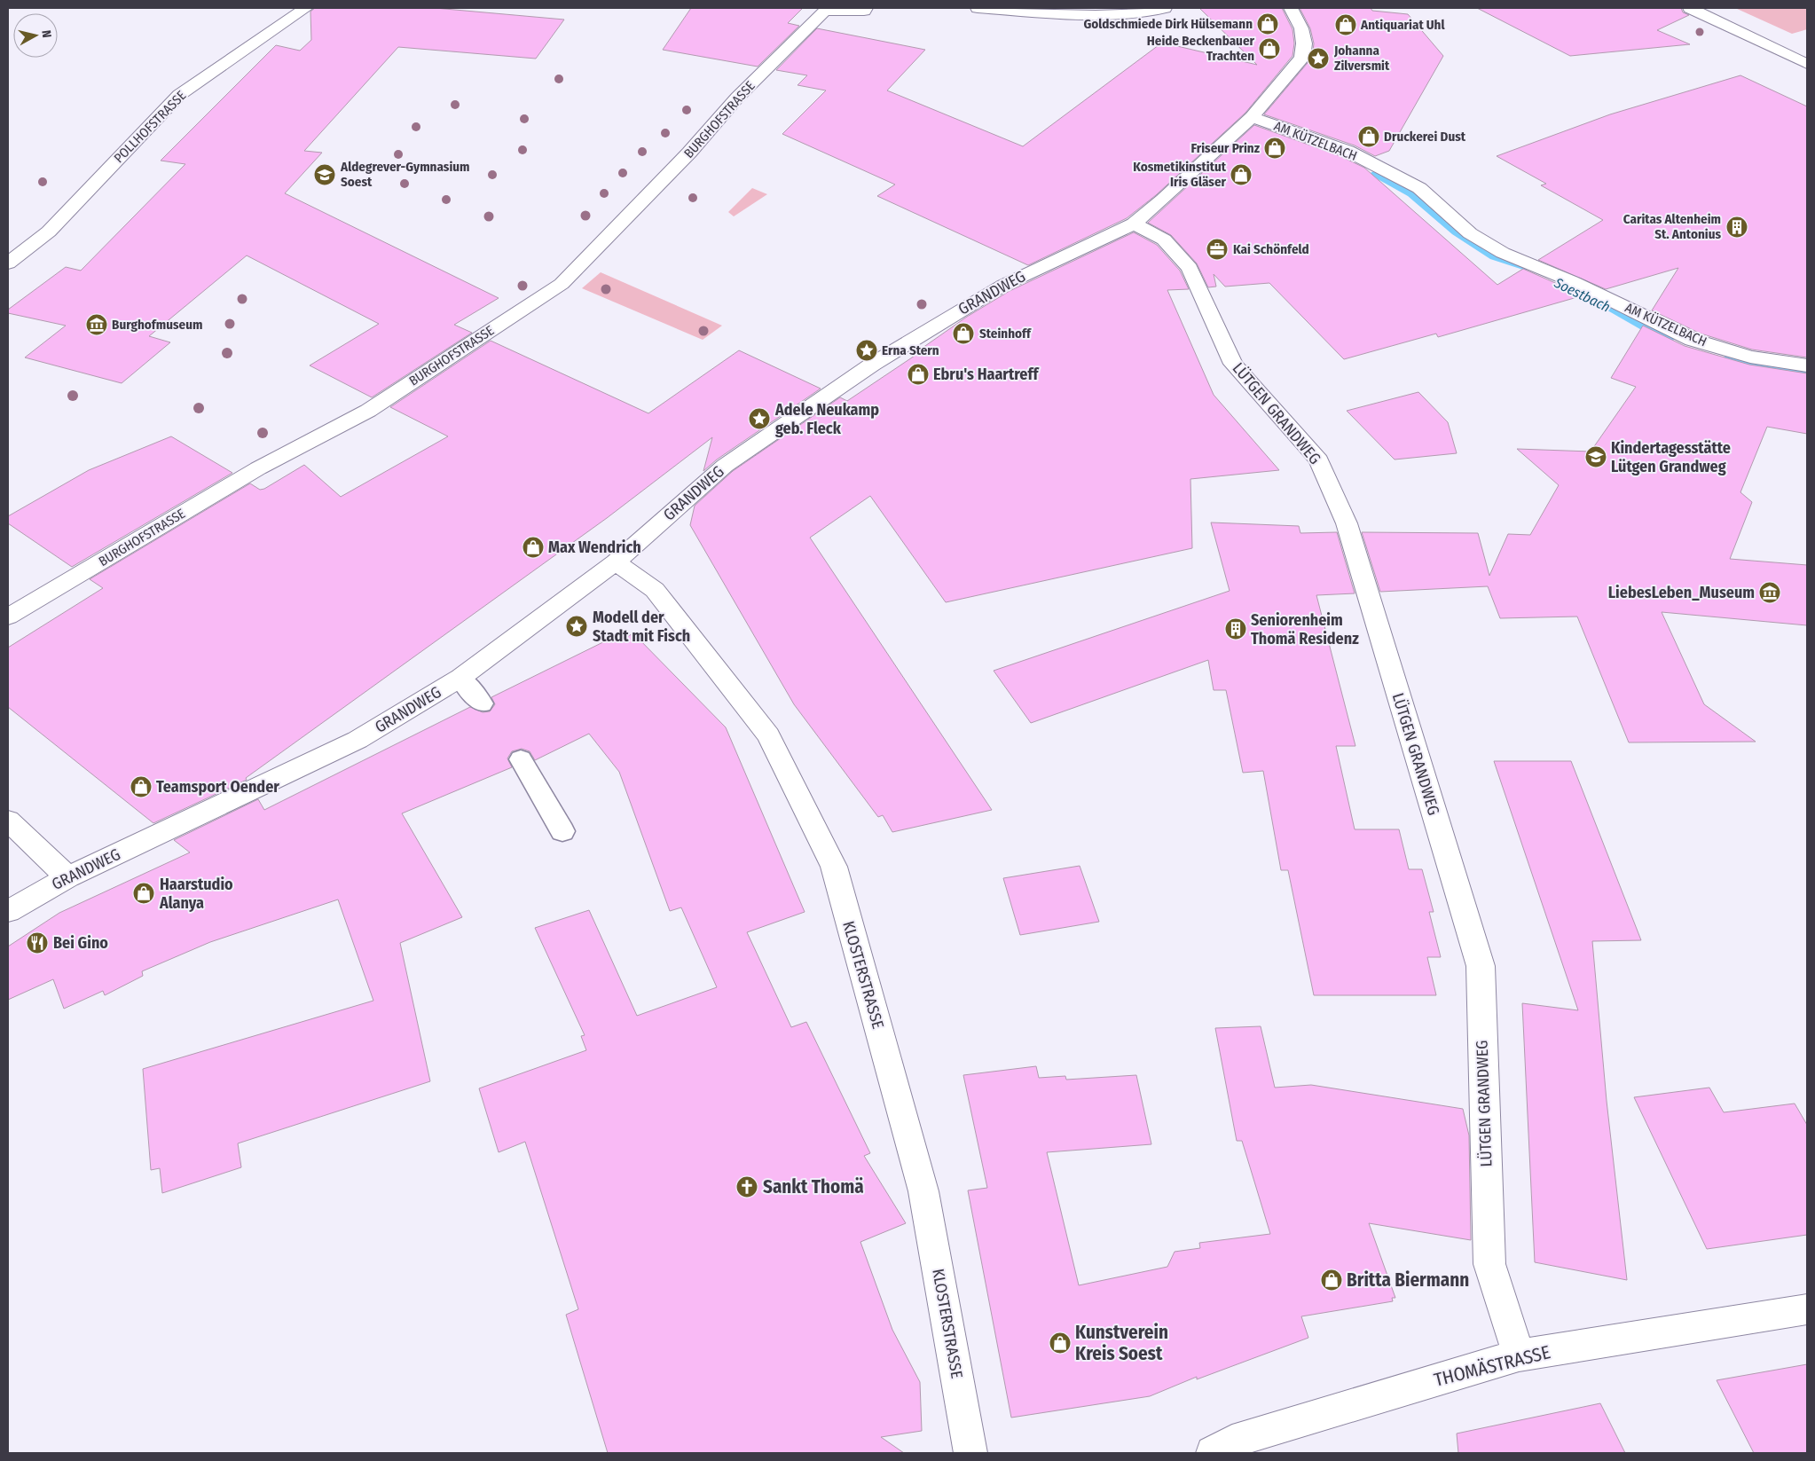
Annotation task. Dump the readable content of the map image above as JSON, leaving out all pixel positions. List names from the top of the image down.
{
  "streets": {
    "street": [
      "BURGHOFSTRASSE",
      "POLLHOFSTRASSE",
      "AM KÜTZELBACH",
      "GRANDWEG",
      "LÜTGEN GRANDWEG",
      "KLOSTERSTRASSE",
      "THOMÄSTRASSE"
    ]
  },
  "crossings": [
    ["AM KÜTZELBACH", "GRANDWEG"],
    ["GRANDWEG", "LÜTGEN GRANDWEG"],
    ["GRANDWEG", "KLOSTERSTRASSE"],
    ["LÜTGEN GRANDWEG", "THOMÄSTRASSE"]
  ],
  "water": ["Soestbach"],
  "places": {
    "shop": [
      "Goldschmiede Dirk Hülsemann",
      "Antiquariat Uhl",
      "Heide Beckenbauer Trachten",
      "Druckerei Dust",
      "Friseur Prinz",
      "Kosmetikinstitut Iris Gläser",
      "Steinhoff",
      "Ebru's Haartreff",
      "Max Wendrich",
      "Teamsport Oender",
      "Haarstudio Alanya",
      "Britta Biermann",
      "Kunstverein Kreis Soest"
    ],
    "place": [
      "Johanna Zilversmit",
      "Erna Stern",
      "Adele Neukamp geb. Fleck",
      "Modell der Stadt mit Fisch"
    ],
    "school or university": ["Aldegrever-Gymnasium Soest", "Kindertagesstätte Lütgen Grandweg"],
    "building": ["Caritas Altenheim St. Antonius", "Seniorenheim Thomä Residenz"],
    "office": ["Kai Schönfeld"],
    "museum": ["Burghofmuseum", "LiebesLeben_Museum"],
    "restaurant": ["Bei Gino"],
    "church": ["Sankt Thomä"]
  },
  "north": "right"
}
